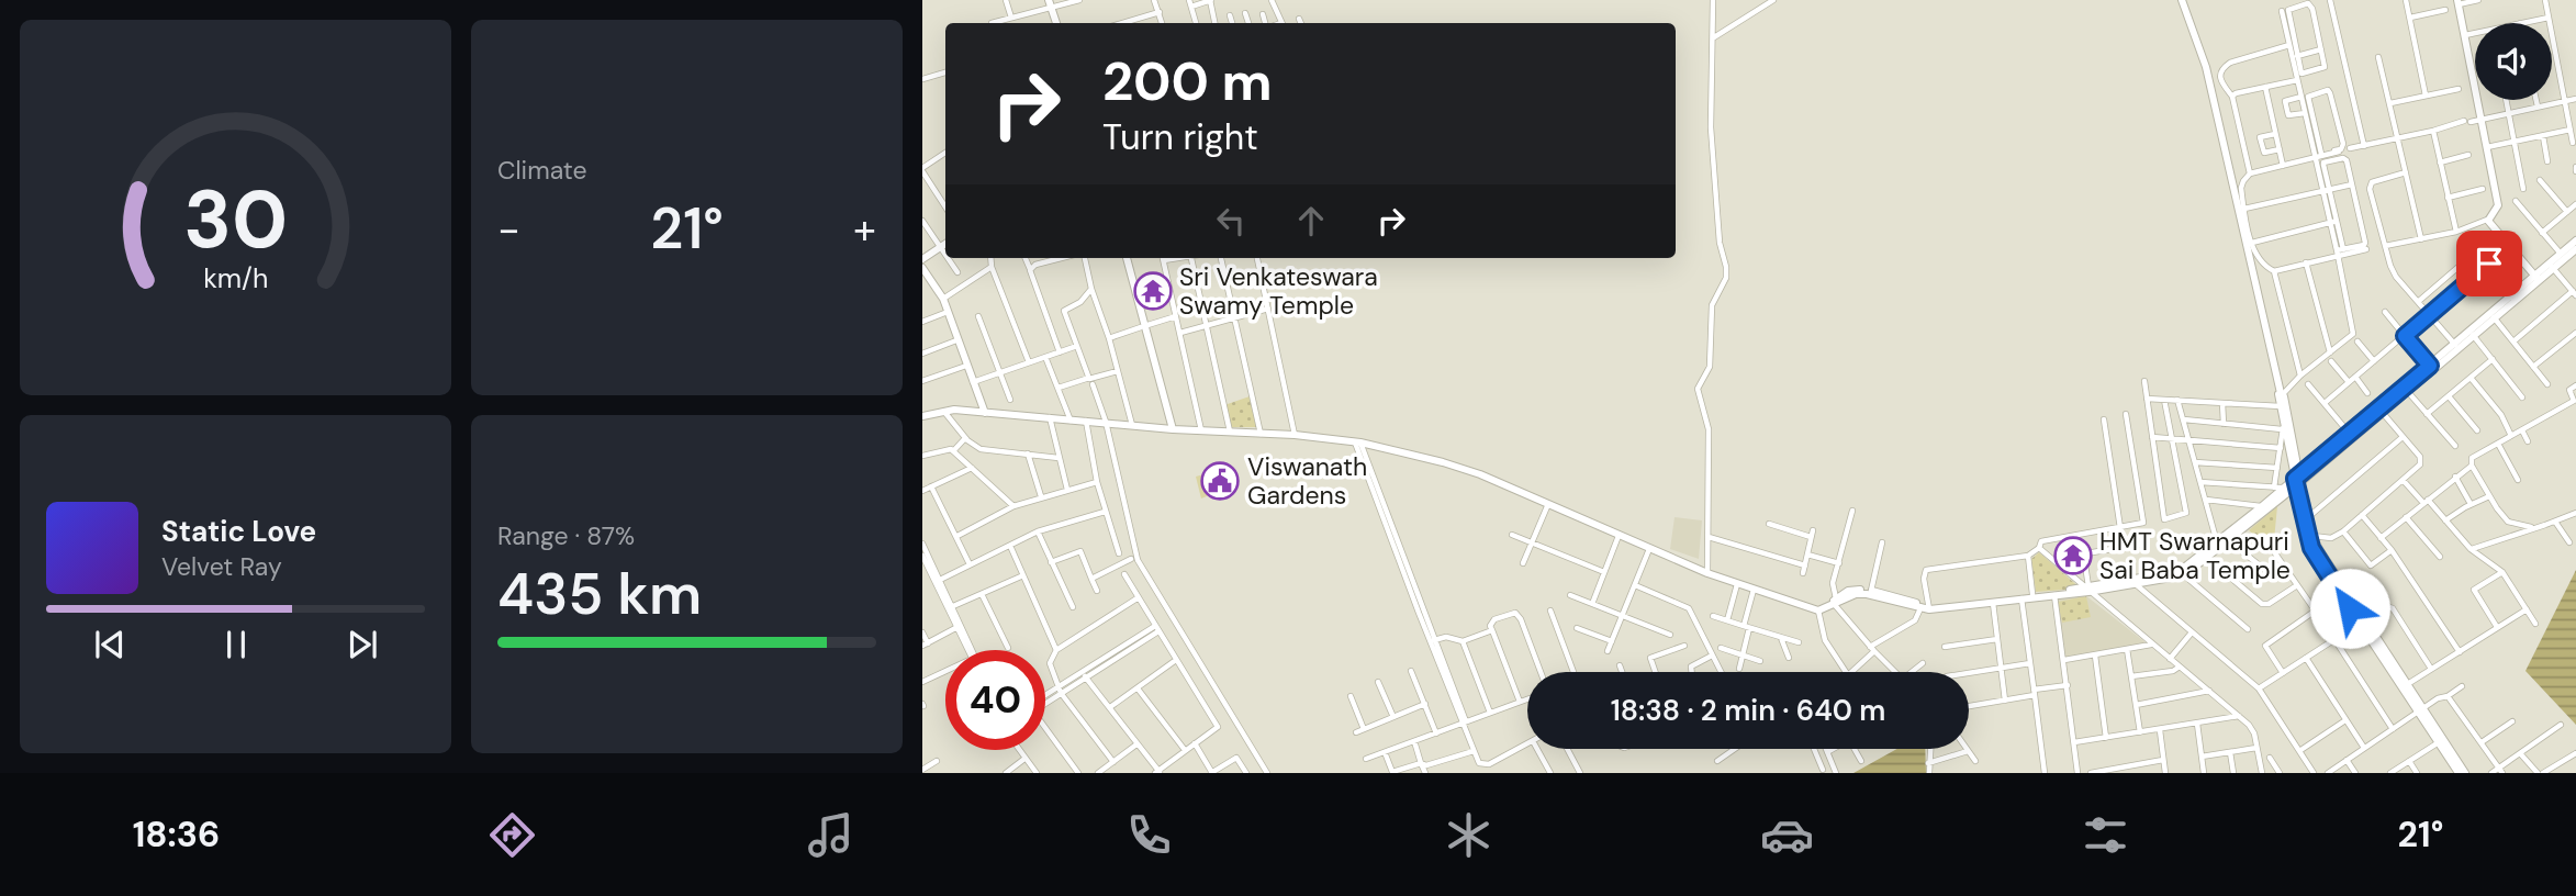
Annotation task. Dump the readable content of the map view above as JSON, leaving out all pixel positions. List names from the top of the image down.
{
  "places": {
    "temple": ["Sri Venkateswara Swamy Temple", "HMT Swarnapuri Sai Baba Temple"],
    "public building": ["Viswanath Gardens"]
  },
  "page": {
    "tile": [
      "Climate",
      ["Range · 87%", "435 km"]
    ],
    "turn": ["200 m", "Turn right"],
    "heat": ["−", "21°", "+"],
    "song": ["Static Love", "Velvet Ray"],
    "limit": "40",
    "trip": "18:38 · 2 min · 640 m",
    "tabs": ["18:36", "21°"],
    "gauge": ["30", "km/h"]
  }
}
